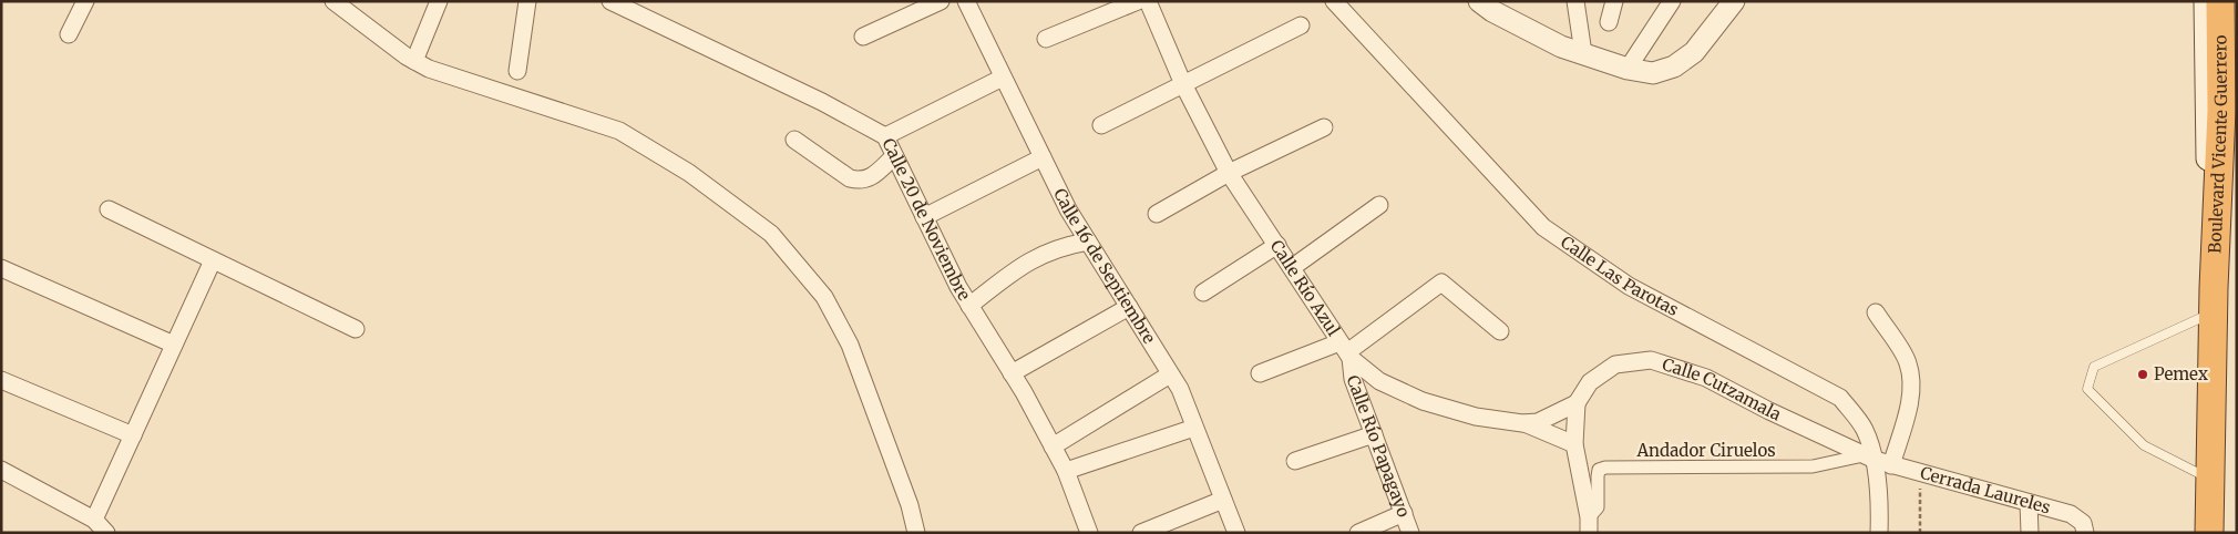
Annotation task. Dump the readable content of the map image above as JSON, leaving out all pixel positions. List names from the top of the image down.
{
  "streets": {
    "highway": ["Boulevard Vicente Guerrero"],
    "street": [
      "Calle 20 de Noviembre",
      "Calle 16 de Septiembre",
      "Calle Las Parotas",
      "Calle Río Azul",
      "Calle Cutzamala",
      "Calle Río Papagayo",
      "Andador Ciruelos",
      "Cerrada Laureles"
    ]
  },
  "crossings": [
    ["Calle Las Parotas", "Calle Cutzamala"],
    ["Calle Las Parotas", "Andador Ciruelos"],
    ["Calle Las Parotas", "Cerrada Laureles"],
    ["Calle Río Azul", "Calle Cutzamala"],
    ["Calle Río Azul", "Calle Río Papagayo"],
    ["Calle Cutzamala", "Andador Ciruelos"],
    ["Calle Cutzamala", "Cerrada Laureles"],
    ["Andador Ciruelos", "Cerrada Laureles"]
  ],
  "places": ["Pemex"]
}
